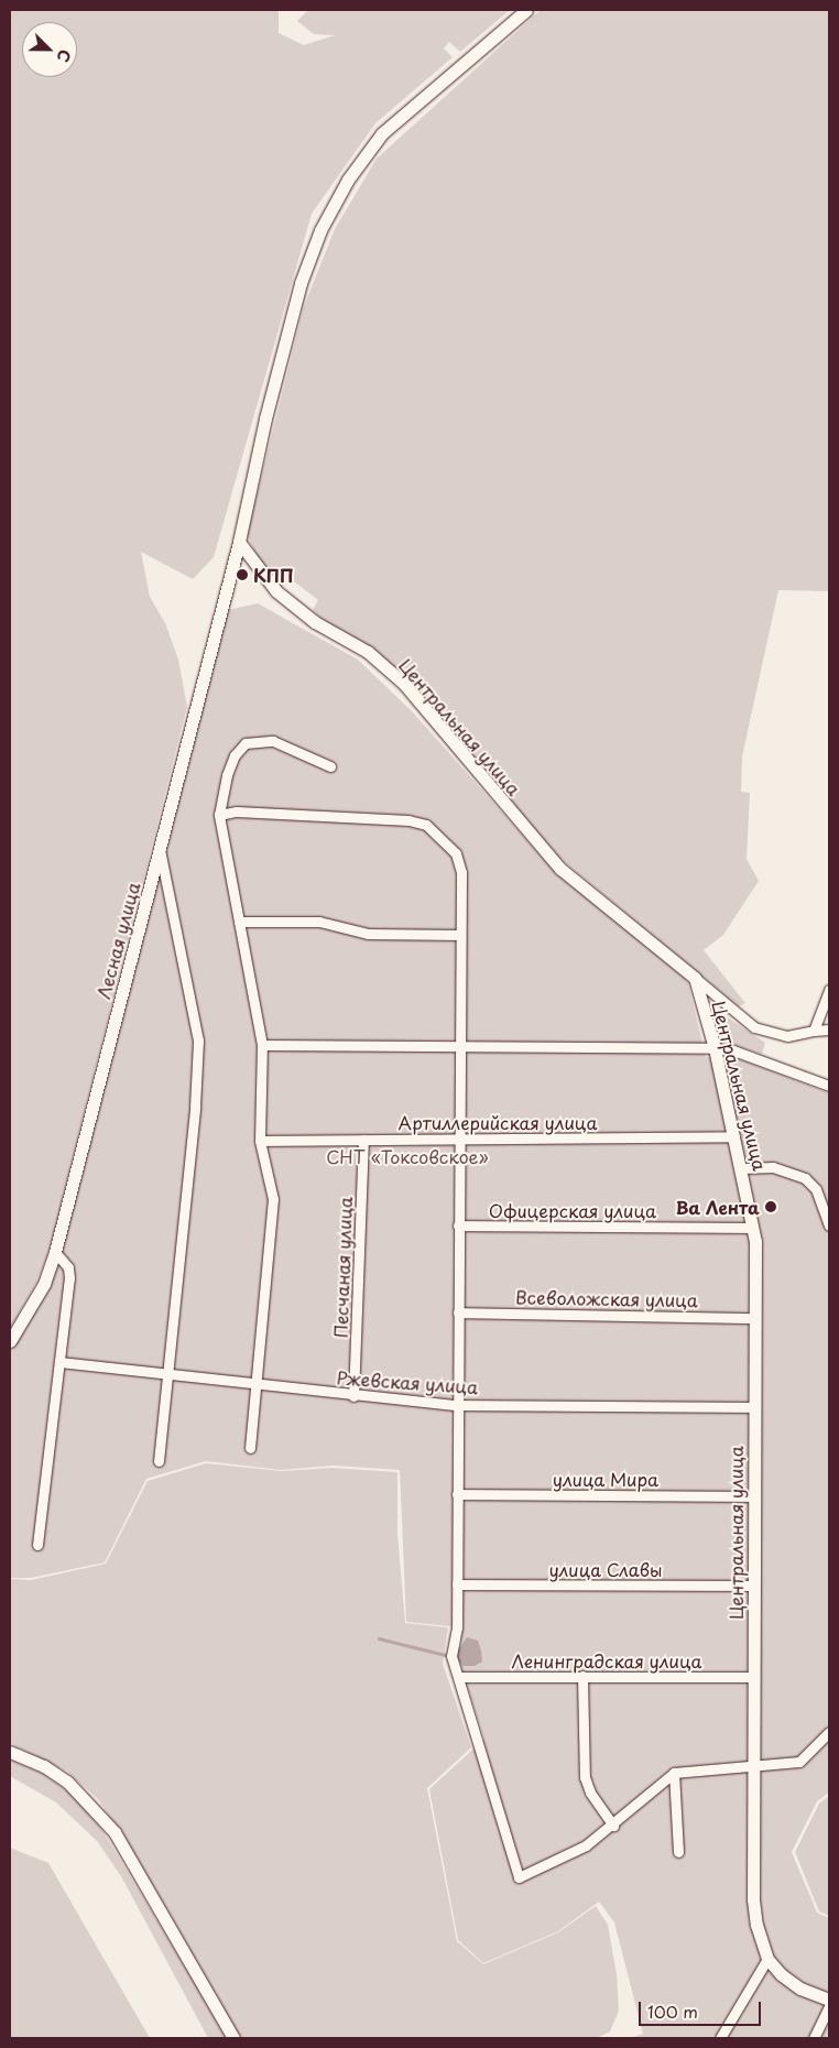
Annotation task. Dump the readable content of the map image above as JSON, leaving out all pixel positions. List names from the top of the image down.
{
  "streets": {
    "street": [
      "Центральная улица",
      "Лесная улица",
      "Артиллерийская улица",
      "Офицерская улица",
      "Песчаная улица",
      "Всеволожская улица",
      "Ржевская улица",
      "улица Мира",
      "улица Славы",
      "Ленинградская улица"
    ]
  },
  "crossings": [
    ["Центральная улица", "Лесная улица"],
    ["Центральная улица", "Артиллерийская улица"],
    ["Центральная улица", "Офицерская улица"],
    ["Центральная улица", "Всеволожская улица"],
    ["Центральная улица", "Ржевская улица"],
    ["Центральная улица", "улица Мира"],
    ["Центральная улица", "улица Славы"],
    ["Центральная улица", "Ленинградская улица"],
    ["Артиллерийская улица", "Песчаная улица"],
    ["Песчаная улица", "Ржевская улица"]
  ],
  "parks": ["СНТ «Токсовское»"],
  "places": ["КПП", "Ва Лента"],
  "scale_bar": "100 m",
  "north": "bottom right"
}
